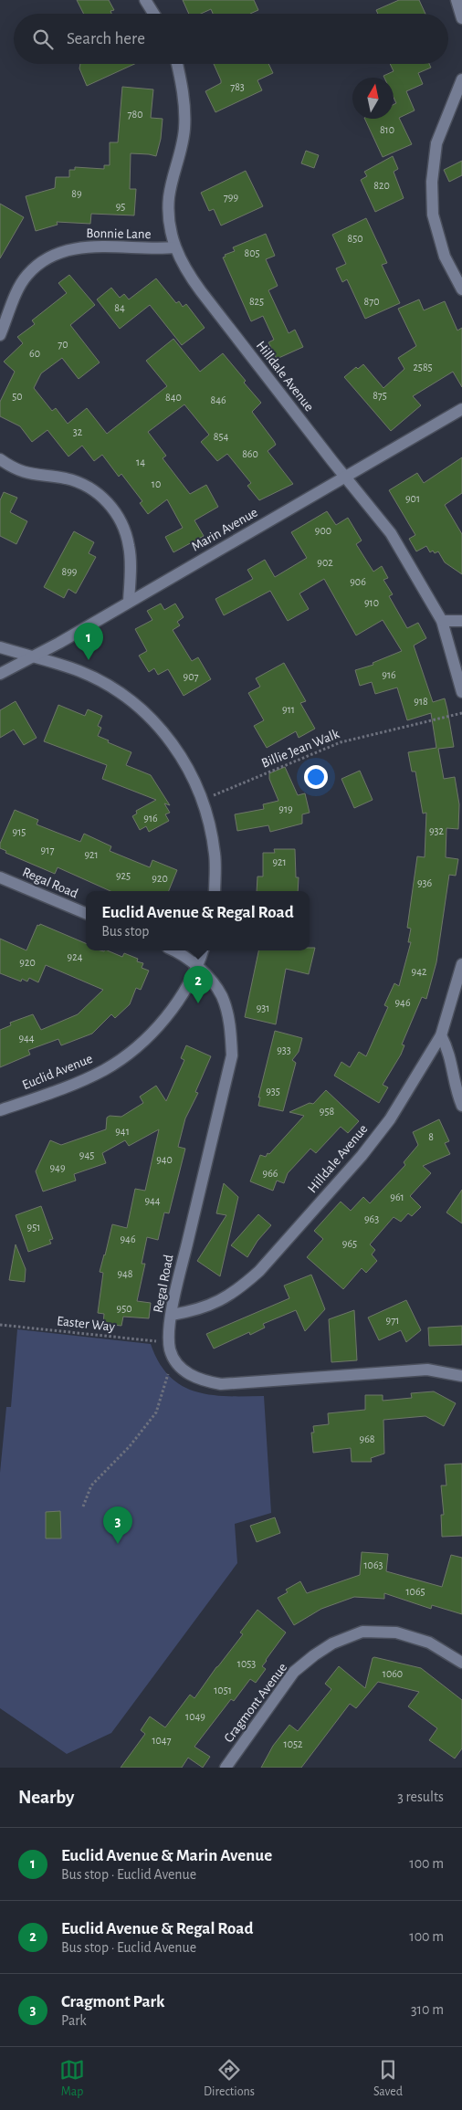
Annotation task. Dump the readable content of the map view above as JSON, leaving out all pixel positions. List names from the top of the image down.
{
  "streets": {
    "street": [
      "Bonnie Lane",
      "Hilldale Avenue",
      "Marin Avenue",
      "Regal Road",
      "Euclid Avenue",
      "Cragmont Avenue"
    ],
    "path": ["Billie Jean Walk", "Easter Way"]
  },
  "crossings": [
    ["Bonnie Lane", "Hilldale Avenue"],
    ["Hilldale Avenue", "Marin Avenue"],
    ["Hilldale Avenue", "Regal Road"],
    ["Regal Road", "Euclid Avenue"],
    ["Regal Road", "Easter Way"]
  ],
  "house_numbers": [
    "783",
    "780",
    "810",
    "820",
    "89",
    "799",
    "95",
    "850",
    "805",
    "825",
    "870",
    "84",
    "70",
    "60",
    "2585",
    "875",
    "50",
    "840",
    "846",
    "32",
    "854",
    "860",
    "14",
    "10",
    "901",
    "900",
    "902",
    "899",
    "906",
    "910",
    "916",
    "907",
    "918",
    "911",
    "919",
    "916",
    "932",
    "915",
    "917",
    "921",
    "921",
    "925",
    "920",
    "936",
    "924",
    "920",
    "942",
    "946",
    "931",
    "944",
    "933",
    "935",
    "958",
    "941",
    "8",
    "945",
    "940",
    "949",
    "966",
    "961",
    "944",
    "963",
    "951",
    "946",
    "965",
    "948",
    "950",
    "971",
    "968",
    "1063",
    "1065",
    "1053",
    "1060",
    "1051",
    "1049",
    "1047",
    "1052"
  ],
  "north": "top",
  "page": {
    "search": "Search here",
    "pins": ["1", "2", "3"],
    "popup": ["Euclid Avenue & Regal Road", "Bus stop"],
    "heading": ["Nearby", "3 results"],
    "list": [
      {
        "mark": "1",
        "name": "Euclid Avenue & Marin Avenue",
        "note": "Bus stop · Euclid Avenue",
        "value": "100 m"
      },
      {
        "mark": "2",
        "name": "Euclid Avenue & Regal Road",
        "note": "Bus stop · Euclid Avenue",
        "value": "100 m"
      },
      {
        "mark": "3",
        "name": "Cragmont Park",
        "note": "Park",
        "value": "310 m"
      }
    ],
    "nav": ["Map", "Directions", "Saved"]
  }
}
